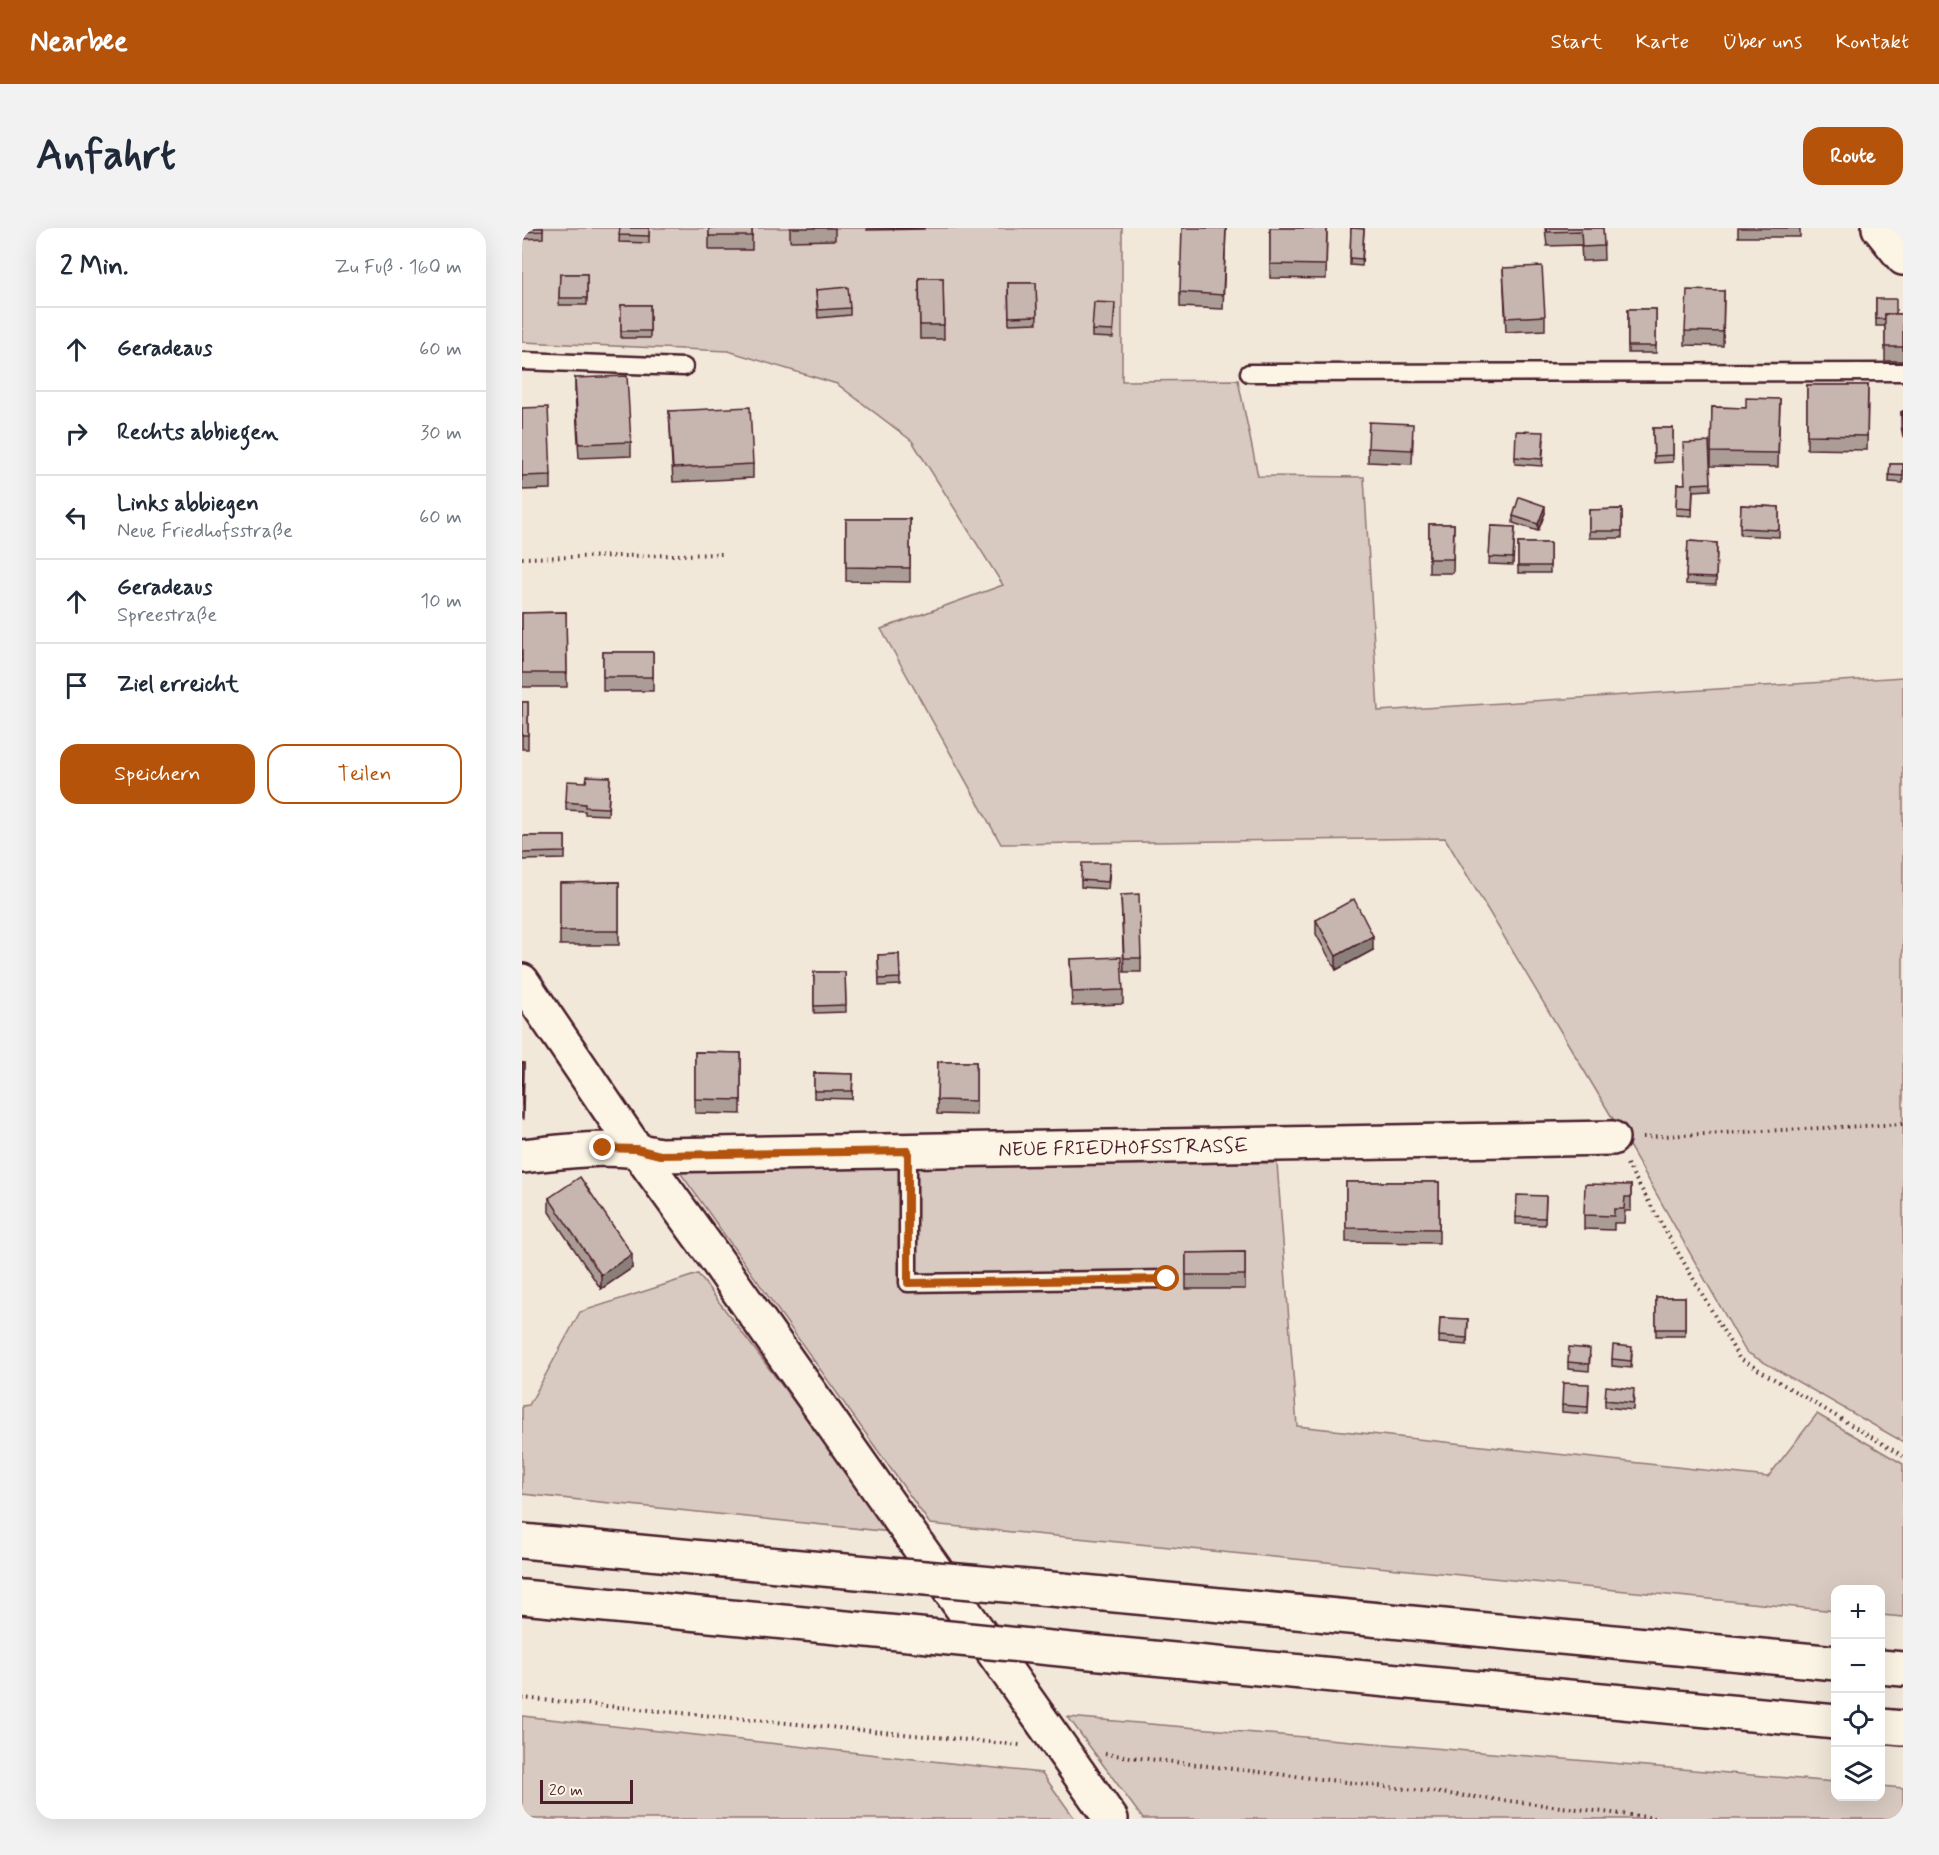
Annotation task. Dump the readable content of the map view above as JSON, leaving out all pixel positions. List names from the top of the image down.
{
  "streets": {
    "main road": ["NEUE FRIEDHOFSSTRASSE"]
  },
  "scale_bar": "20 m",
  "page": {
    "header": "Nearbee",
    "nav": [
      "Start",
      "Karte",
      "Über uns",
      "Kontakt"
    ],
    "buttons": [
      "Route",
      ["Speichern", "Teilen"]
    ],
    "title": "Anfahrt",
    "heading": ["2 Min.", "Zu Fuß · 160 m"],
    "list": [
      ["Geradeaus", "60 m"],
      ["Rechts abbiegen", "30 m"],
      ["Links abbiegen", "Neue Friedhofsstraße", "60 m"],
      ["Geradeaus", "Spreestraße", "10 m"],
      "Ziel erreicht"
    ],
    "map_buttons": ["+", "−"],
    "scale": "20 m"
  }
}
